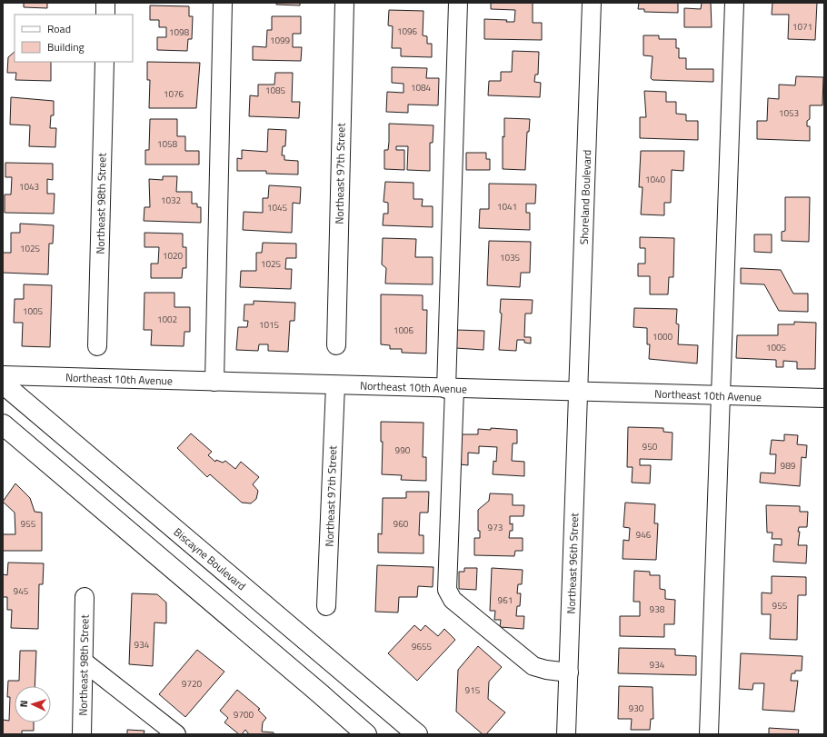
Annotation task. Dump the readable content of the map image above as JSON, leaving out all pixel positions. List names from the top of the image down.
{
  "streets": {
    "main road": ["Biscayne Boulevard"],
    "street": [
      "Northeast 97th Street",
      "Shoreland Boulevard",
      "Northeast 98th Street",
      "Northeast 10th Avenue",
      "Northeast 96th Street"
    ]
  },
  "crossings": [
    ["Northeast 97th Street", "Northeast 10th Avenue"],
    ["Shoreland Boulevard", "Northeast 10th Avenue"],
    ["Shoreland Boulevard", "Northeast 96th Street"],
    ["Northeast 10th Avenue", "Northeast 96th Street"]
  ],
  "house_numbers": [
    "1071",
    "1096",
    "1098",
    "1099",
    "1084",
    "1085",
    "1076",
    "1053",
    "1058",
    "1040",
    "1043",
    "1032",
    "1041",
    "1045",
    "1025",
    "1020",
    "1035",
    "1025",
    "1005",
    "1002",
    "1015",
    "1006",
    "1000",
    "1005",
    "950",
    "990",
    "989",
    "955",
    "960",
    "973",
    "946",
    "945",
    "961",
    "955",
    "938",
    "934",
    "9655",
    "934",
    "9720",
    "915",
    "930",
    "9700"
  ],
  "legend": ["Road", "Building"],
  "north": "left"
}
